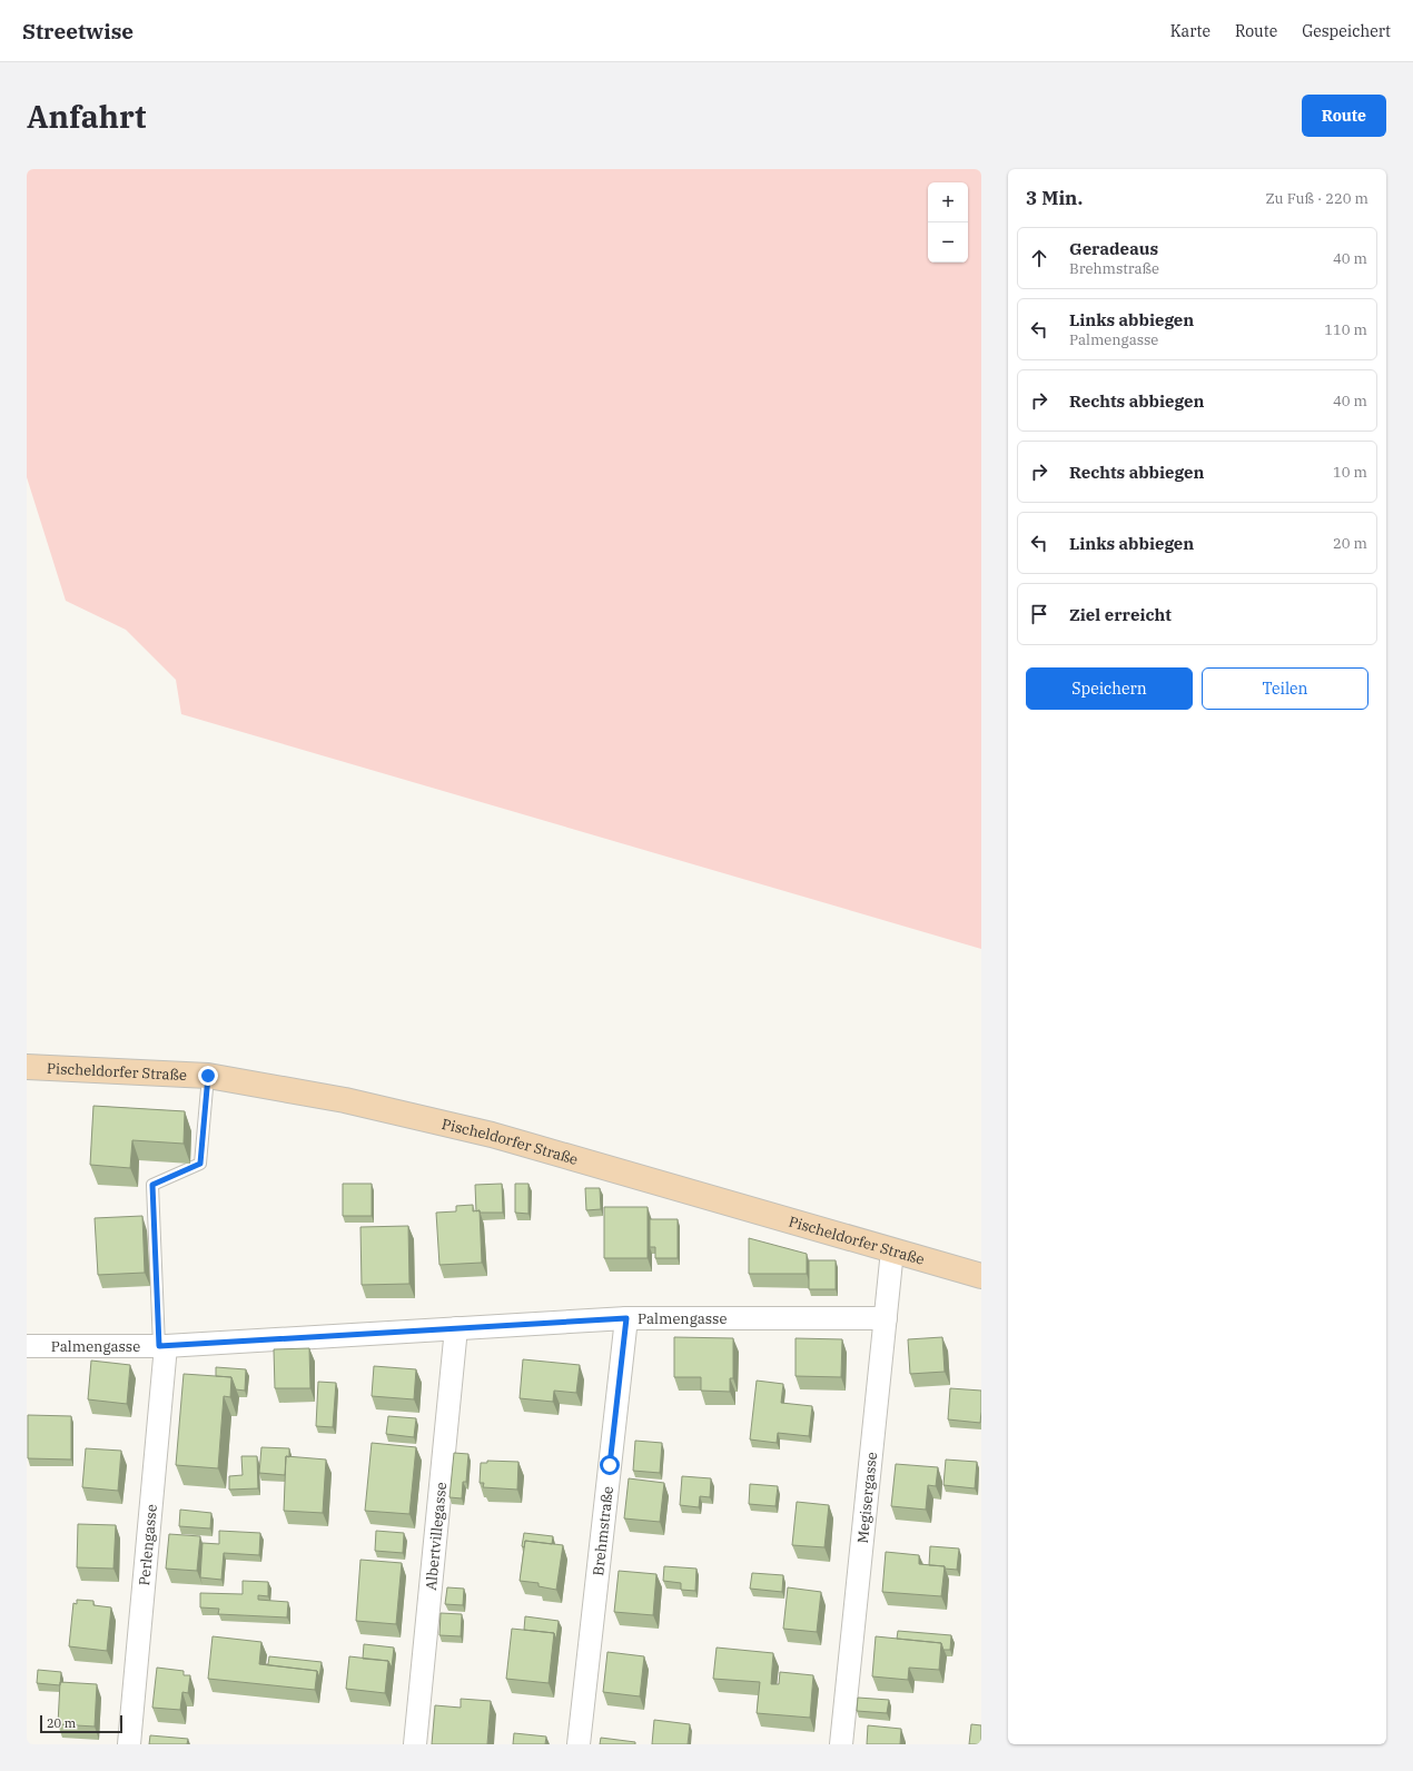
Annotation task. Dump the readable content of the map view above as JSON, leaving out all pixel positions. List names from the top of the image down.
{
  "streets": {
    "main road": ["Pischeldorfer Straße"],
    "street": [
      "Palmengasse",
      "Megisergasse",
      "Brehmstraße",
      "Albertvillegasse",
      "Perlengasse"
    ]
  },
  "crossings": [
    ["Pischeldorfer Straße", "Megisergasse"],
    ["Palmengasse", "Megisergasse"],
    ["Palmengasse", "Brehmstraße"],
    ["Palmengasse", "Albertvillegasse"],
    ["Palmengasse", "Perlengasse"]
  ],
  "scale_bar": "20 m",
  "page": {
    "header": "Streetwise",
    "nav": ["Karte", "Route", "Gespeichert"],
    "buttons": [
      "Route",
      ["Speichern", "Teilen"]
    ],
    "title": "Anfahrt",
    "heading": ["3 Min.", "Zu Fuß · 220 m"],
    "map_buttons": ["+", "−"],
    "list": [
      ["Geradeaus", "Brehmstraße", "40 m"],
      ["Links abbiegen", "Palmengasse", "110 m"],
      ["Rechts abbiegen", "40 m"],
      ["Rechts abbiegen", "10 m"],
      ["Links abbiegen", "20 m"],
      "Ziel erreicht"
    ],
    "scale": "20 m"
  }
}
